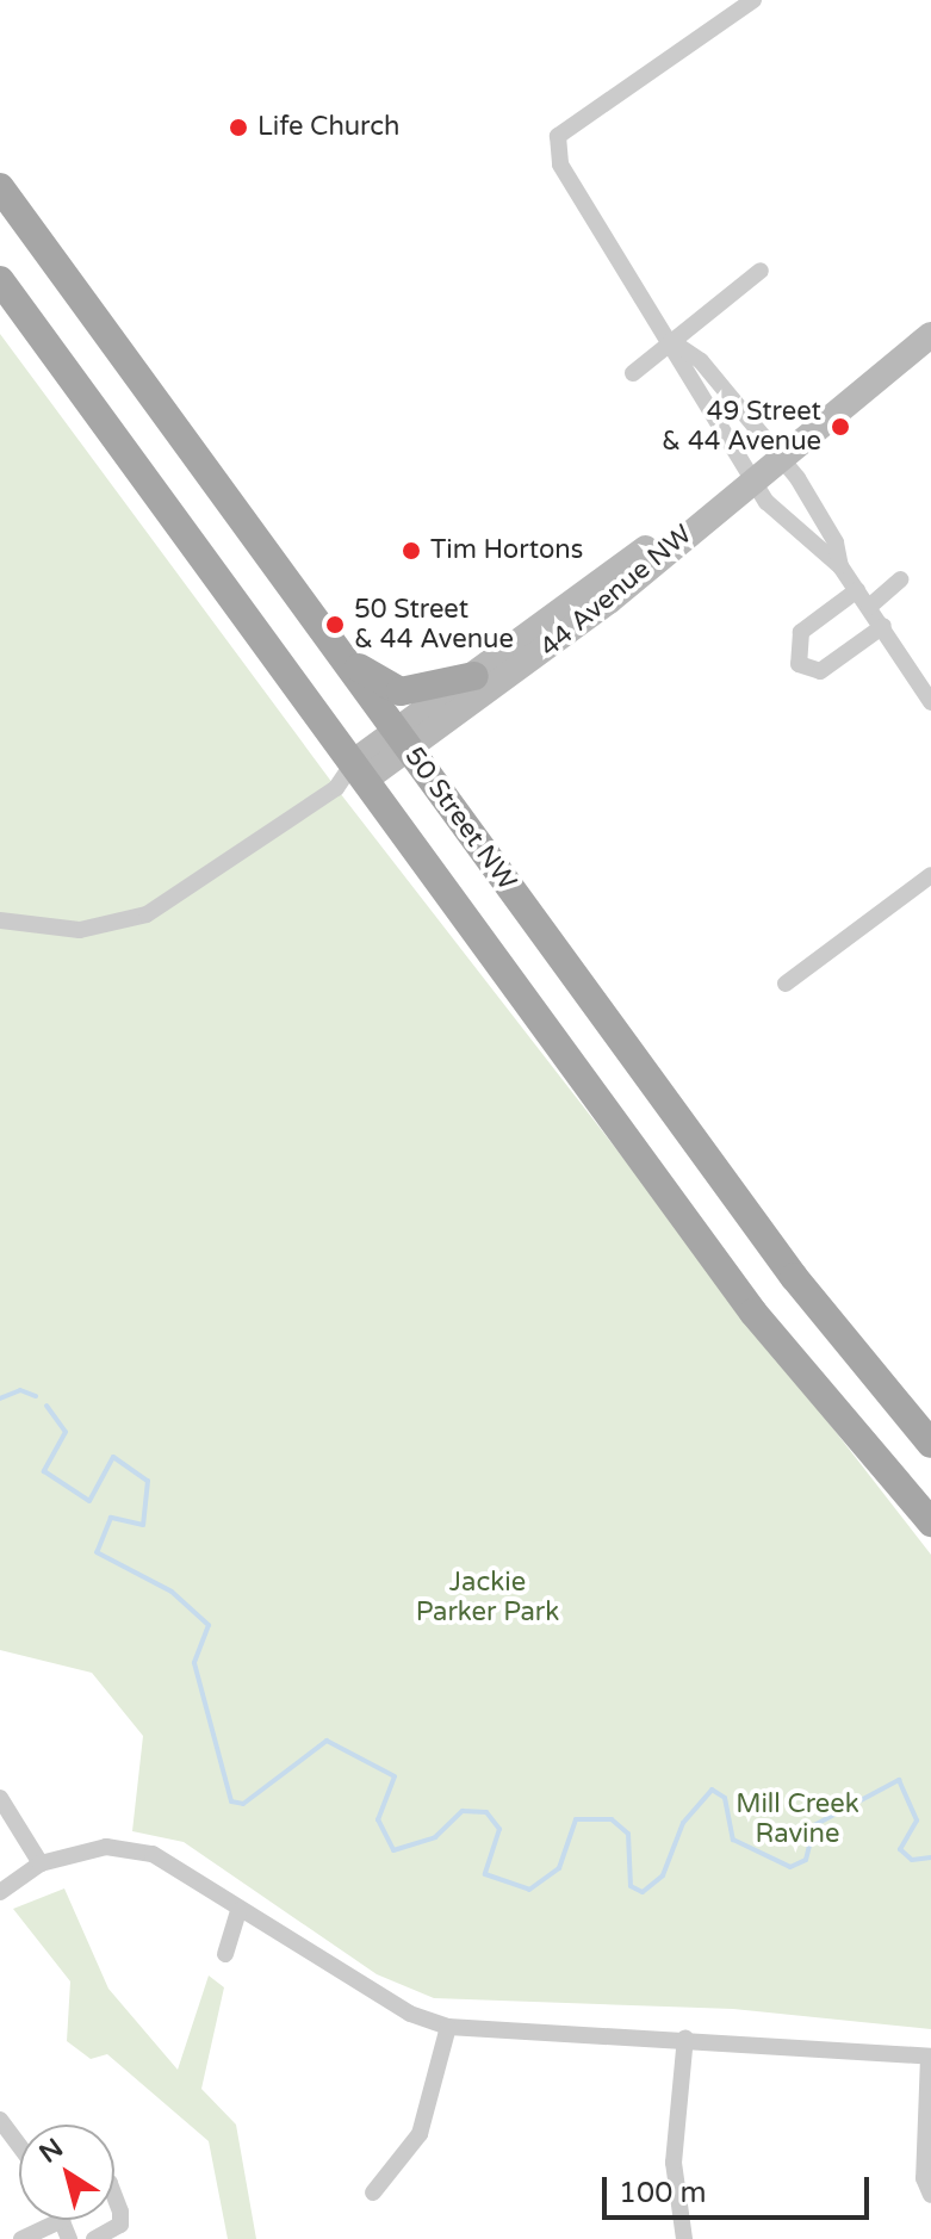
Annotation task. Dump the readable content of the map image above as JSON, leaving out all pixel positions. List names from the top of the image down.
{
  "streets": {
    "main road": ["50 Street NW"],
    "street": ["44 Avenue NW"]
  },
  "crossings": [
    ["44 Avenue NW", "50 Street NW"]
  ],
  "parks": ["Jackie Parker Park", "Mill Creek Ravine"],
  "places": [
    "Life Church",
    "49 Street & 44 Avenue",
    "Tim Hortons",
    "50 Street & 44 Avenue"
  ],
  "scale_bar": "100 m",
  "north": "top left"
}
